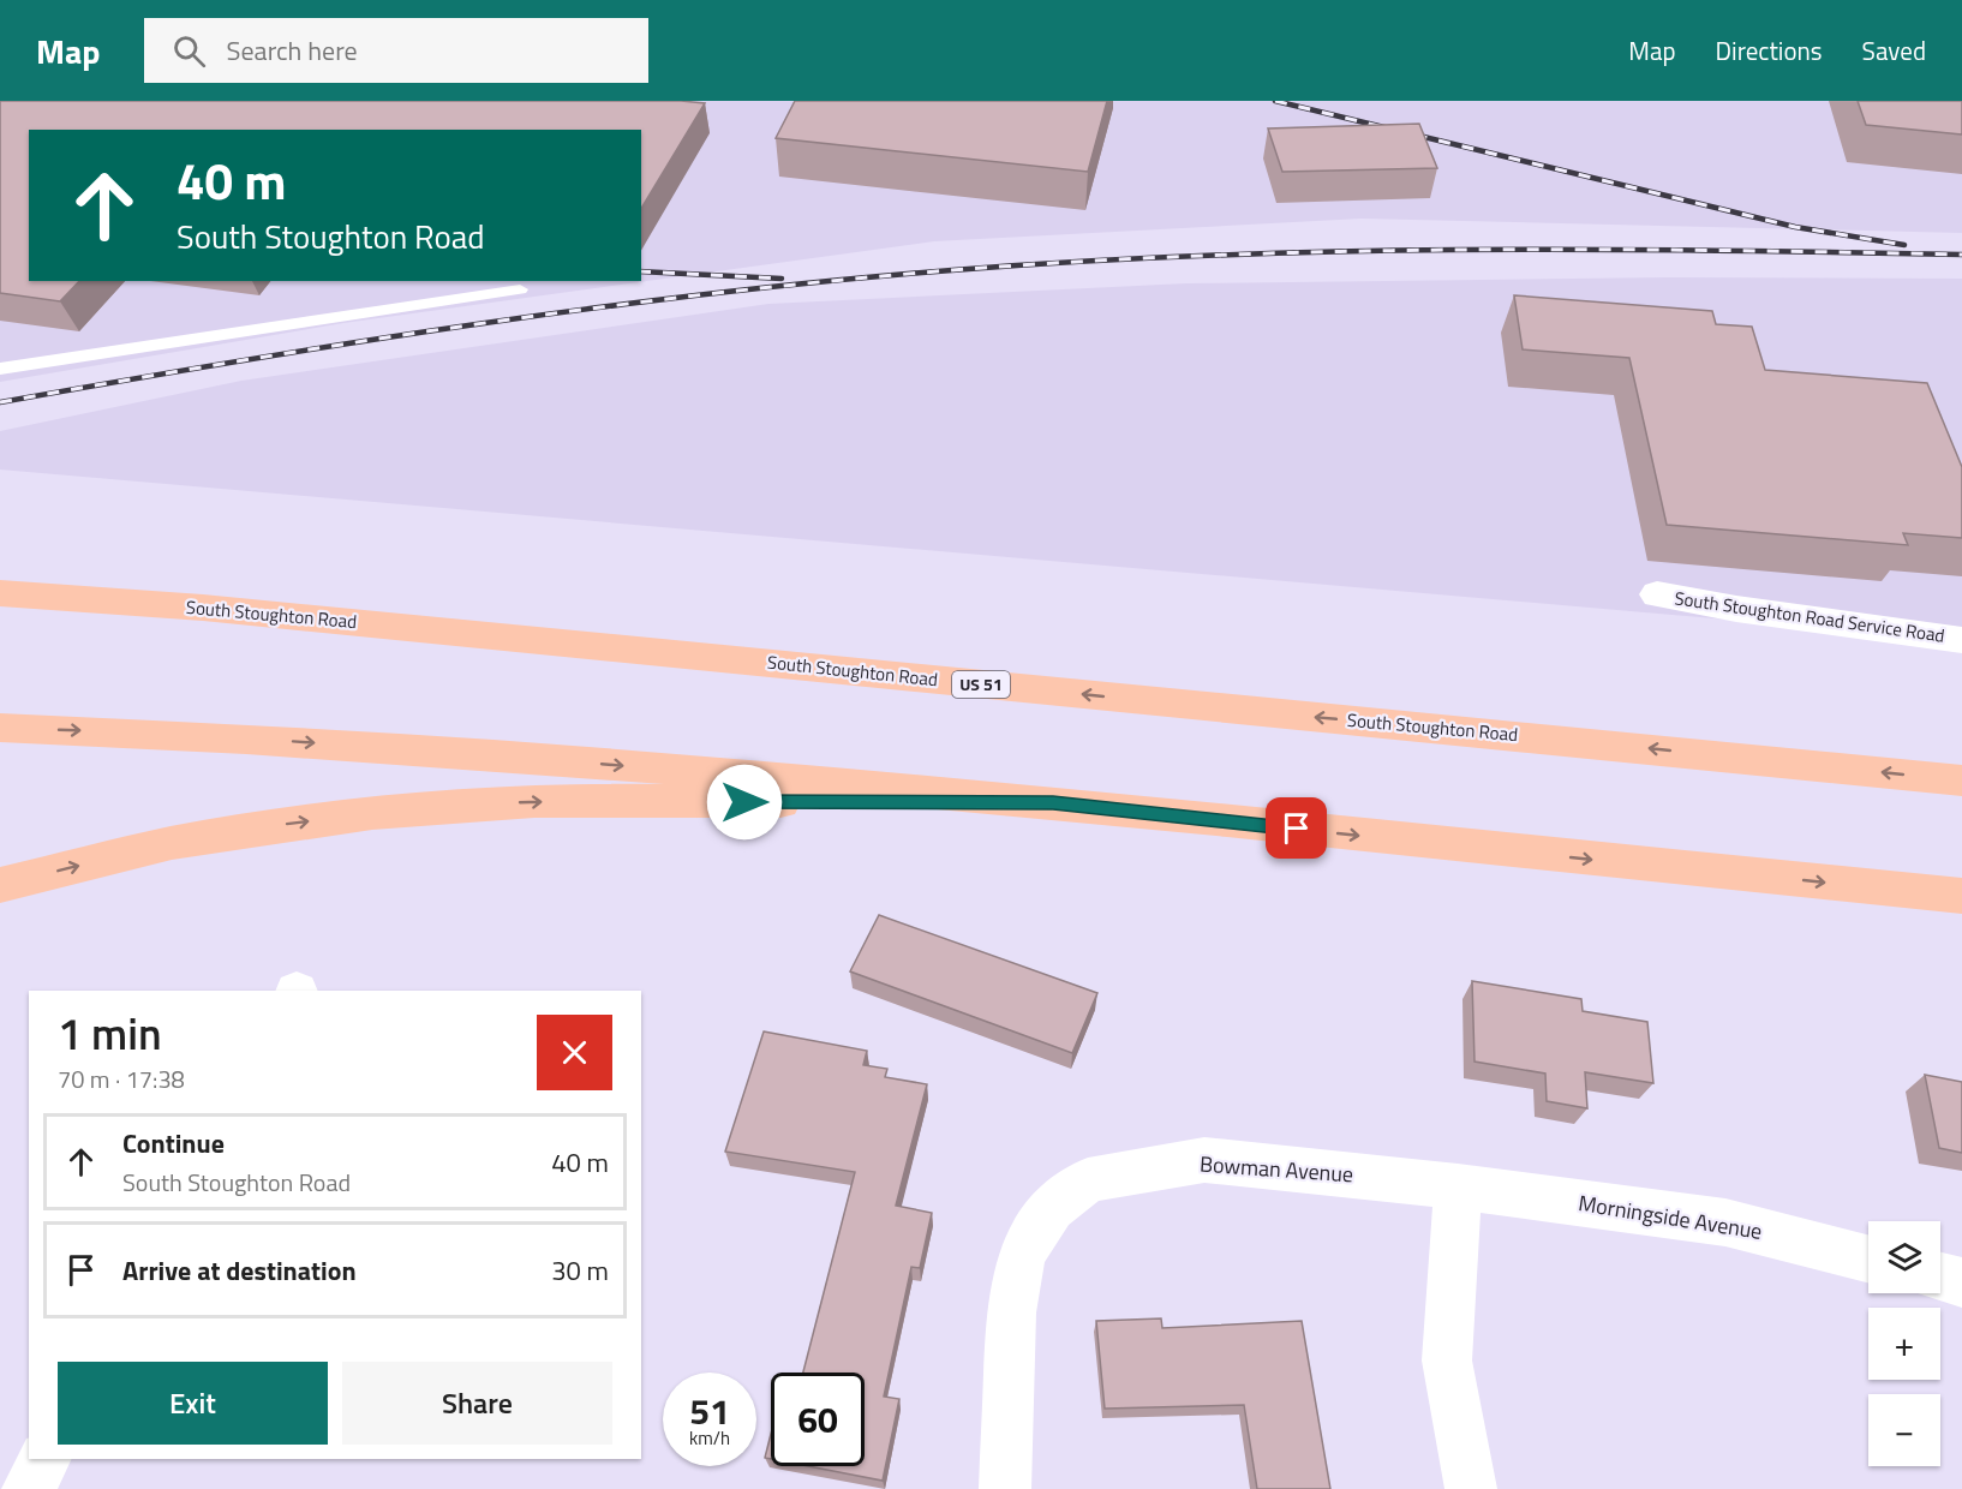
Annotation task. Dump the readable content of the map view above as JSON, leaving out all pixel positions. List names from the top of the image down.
{
  "streets": {
    "main road": ["South Stoughton Road", "US 51"],
    "street": ["South Stoughton Road Service Road", "Bowman Avenue", "Morningside Avenue"]
  },
  "crossings": [
    ["Bowman Avenue", "Morningside Avenue"]
  ],
  "page": {
    "header": "Map",
    "search": "Search here",
    "nav": ["Map", "Directions", "Saved"],
    "turn": ["40 m", "South Stoughton Road"],
    "heading": ["1 min", "70 m · 17:38"],
    "list": [
      {
        "name": "Continue",
        "note": "South Stoughton Road",
        "value": "40 m"
      },
      {
        "name": "Arrive at destination",
        "value": "30 m"
      }
    ],
    "map_buttons": ["+", "−"],
    "buttons": ["Exit", "Share"],
    "speed": "51 km/h",
    "limit": "60"
  }
}
